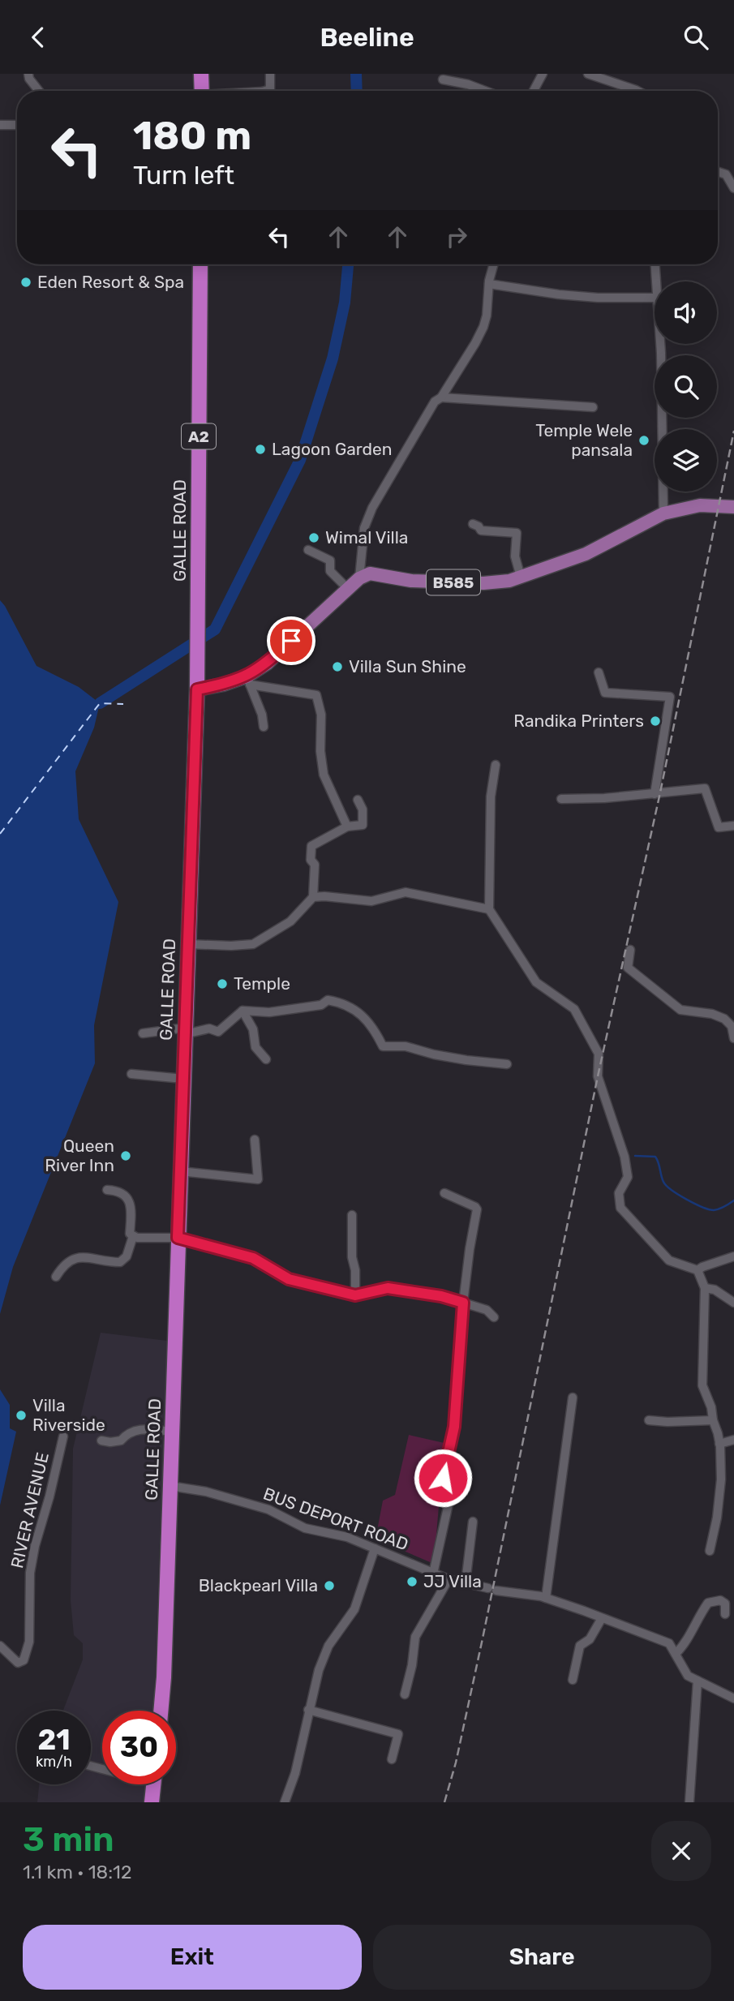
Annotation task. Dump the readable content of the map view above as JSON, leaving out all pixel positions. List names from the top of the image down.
{
  "streets": {
    "highway": ["A2", "GALLE ROAD"],
    "main road": ["B585"],
    "street": ["RIVER AVENUE", "BUS DEPORT ROAD"]
  },
  "crossings": [
    ["GALLE ROAD", "BUS DEPORT ROAD"]
  ],
  "places": [
    "Eden Resort & Spa",
    "Temple Wele pansala",
    "Lagoon Garden",
    "Wimal Villa",
    "Villa Sun Shine",
    "Randika Printers",
    "Temple",
    "Queen River Inn",
    "Villa Riverside",
    "JJ Villa",
    "Blackpearl Villa"
  ],
  "page": {
    "header": "Beeline",
    "turn": ["180 m", "Turn left"],
    "speed": "21 km/h",
    "limit": "30",
    "heading": ["3 min", "1.1 km · 18:12"],
    "buttons": ["Exit", "Share"]
  }
}
